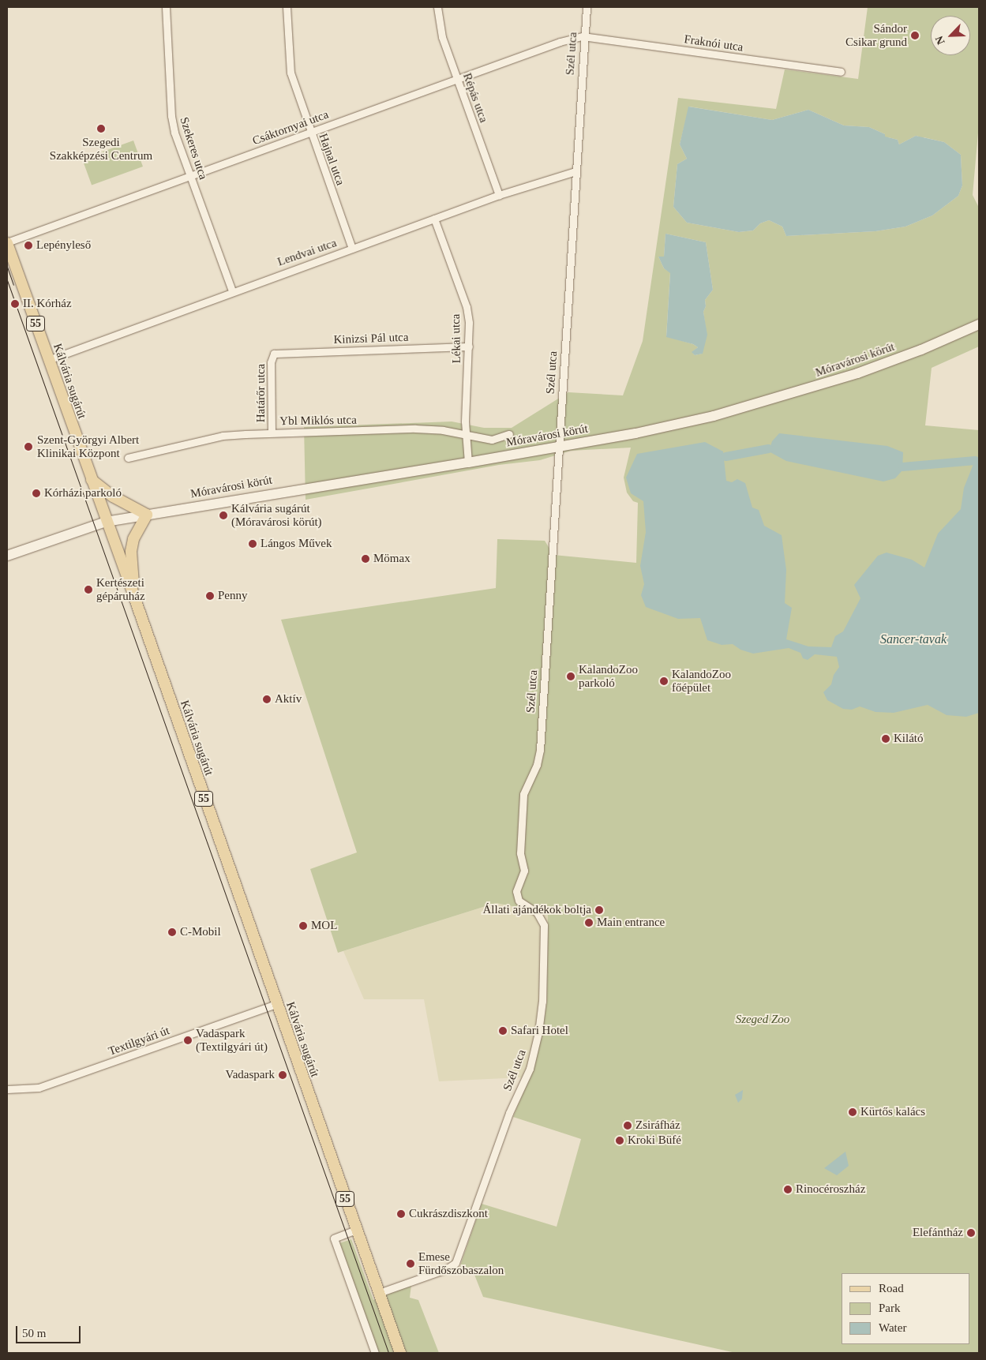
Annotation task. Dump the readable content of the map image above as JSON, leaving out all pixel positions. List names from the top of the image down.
{
  "streets": {
    "main road": ["55", "Móravárosi körút", "Kálvária sugárút"],
    "street": [
      "Fraknói utca",
      "Szél utca",
      "Répás utca",
      "Csáktornyai utca",
      "Szekeres utca",
      "Hajnal utca",
      "Lendvai utca",
      "Kinizsi Pál utca",
      "Lékai utca",
      "Határőr utca",
      "Ybl Miklós utca",
      "Textilgyári út"
    ]
  },
  "crossings": [
    ["Fraknói utca", "Szél utca"],
    ["Fraknói utca", "Csáktornyai utca"],
    ["Szél utca", "Csáktornyai utca"],
    ["Szél utca", "Lendvai utca"],
    ["Szél utca", "Móravárosi körút"],
    ["Szél utca", "Kálvária sugárút"],
    ["Répás utca", "Csáktornyai utca"],
    ["Répás utca", "Lendvai utca"],
    ["Csáktornyai utca", "Szekeres utca"],
    ["Csáktornyai utca", "Hajnal utca"],
    ["Csáktornyai utca", "Kálvária sugárút"],
    ["Szekeres utca", "Lendvai utca"],
    ["Hajnal utca", "Lendvai utca"],
    ["Lendvai utca", "Lékai utca"],
    ["Lendvai utca", "Kálvária sugárút"],
    ["Kinizsi Pál utca", "Lékai utca"],
    ["Kinizsi Pál utca", "Határőr utca"],
    ["Lékai utca", "Móravárosi körút"],
    ["Lékai utca", "Ybl Miklós utca"],
    ["Móravárosi körút", "Kálvária sugárút"],
    ["Kálvária sugárút", "Textilgyári út"],
    ["Határőr utca", "Ybl Miklós utca"]
  ],
  "water": ["Sancer-tavak"],
  "parks": ["Szeged Zoo"],
  "places": [
    "Sándor Csikar grund",
    "Szegedi Szakképzési Centrum",
    "Lepényleső",
    "II. Kórház",
    "Szent-Györgyi Albert Klinikai Központ",
    "Kórházi parkoló",
    "Kálvária sugárút (Móravárosi körút)",
    "Lángos Művek",
    "Mömax",
    "Kertészeti gépáruház",
    "Penny",
    "KalandoZoo parkoló",
    "KalandoZoo főépület",
    "Aktív",
    "Kilátó",
    "Állati ajándékok boltja",
    "Main entrance",
    "MOL",
    "C-Mobil",
    "Safari Hotel",
    "Vadaspark (Textilgyári út)",
    "Vadaspark",
    "Kürtős kalács",
    "Zsiráfház",
    "Kroki Büfé",
    "Rinocéroszház",
    "Cukrászdiszkont",
    "Elefántház",
    "Emese Fürdőszobaszalon"
  ],
  "legend": ["Road", "Park", "Water"],
  "scale_bar": "50 m",
  "north": "bottom left"
}
